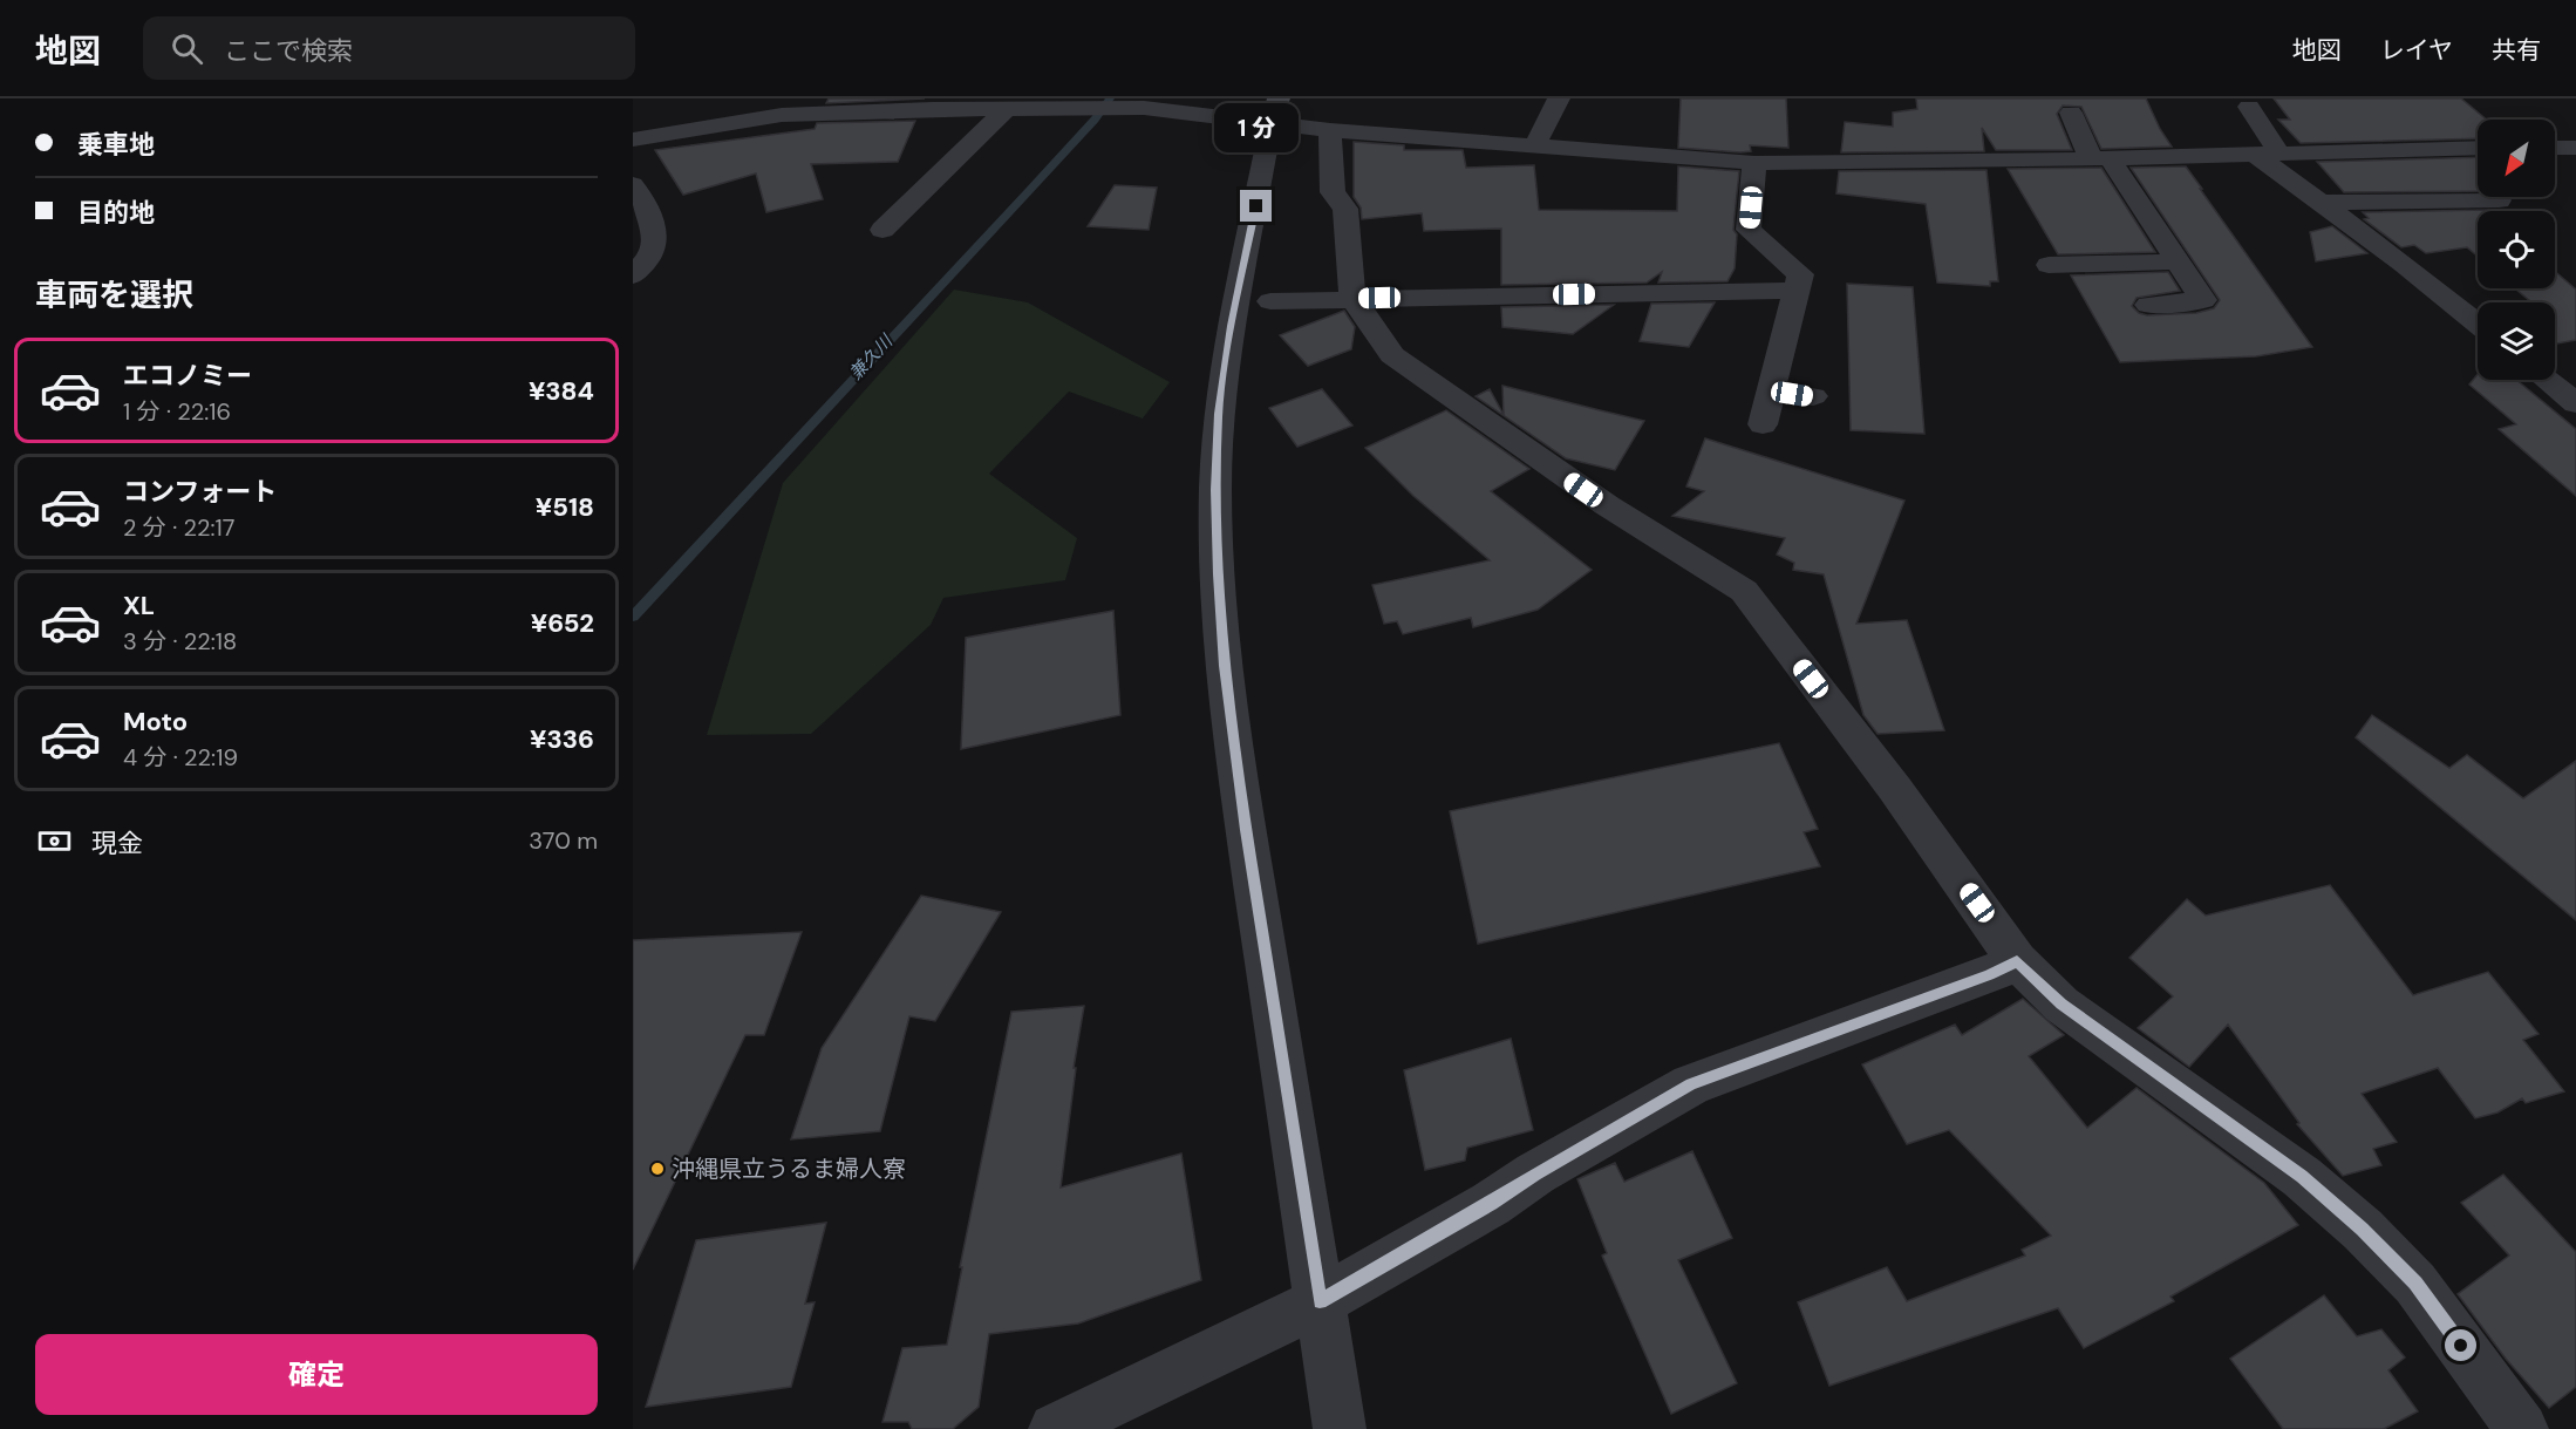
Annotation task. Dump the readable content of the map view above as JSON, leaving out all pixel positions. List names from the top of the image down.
{
  "water": ["兼久川"],
  "places": ["沖縄県立うるま婦人寮"],
  "north": "bottom left",
  "page": {
    "header": "地図",
    "search": "ここで検索",
    "nav": ["地図", "レイヤ", "共有"],
    "banner": ["乗車地", "目的地"],
    "bubble": "1 分",
    "heading": "車両を選択",
    "list": [
      {
        "name": "エコノミー",
        "note": "1 分 · 22:16",
        "value": "¥384"
      },
      {
        "name": "コンフォート",
        "note": "2 分 · 22:17",
        "value": "¥518"
      },
      {
        "name": "XL",
        "note": "3 分 · 22:18",
        "value": "¥652"
      },
      {
        "name": "Moto",
        "note": "4 分 · 22:19",
        "value": "¥336"
      }
    ],
    "pay": ["現金", "370 m"],
    "buttons": "確定"
  }
}
